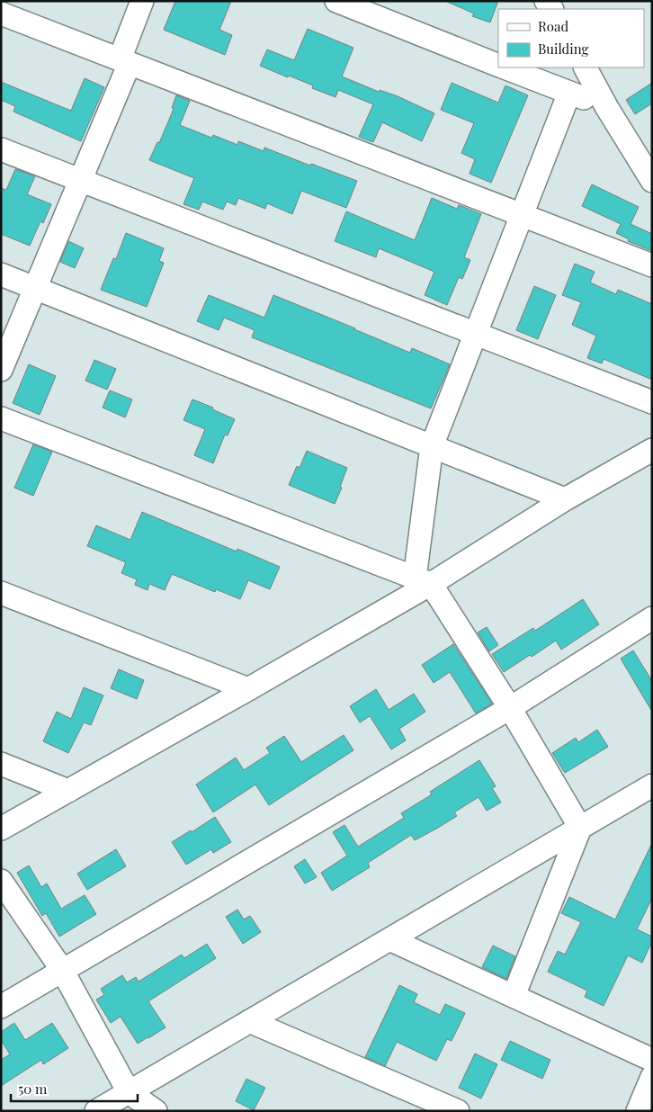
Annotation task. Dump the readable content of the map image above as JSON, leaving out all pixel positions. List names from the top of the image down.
{
  "legend": ["Road", "Building"],
  "scale_bar": "50 m"
}
